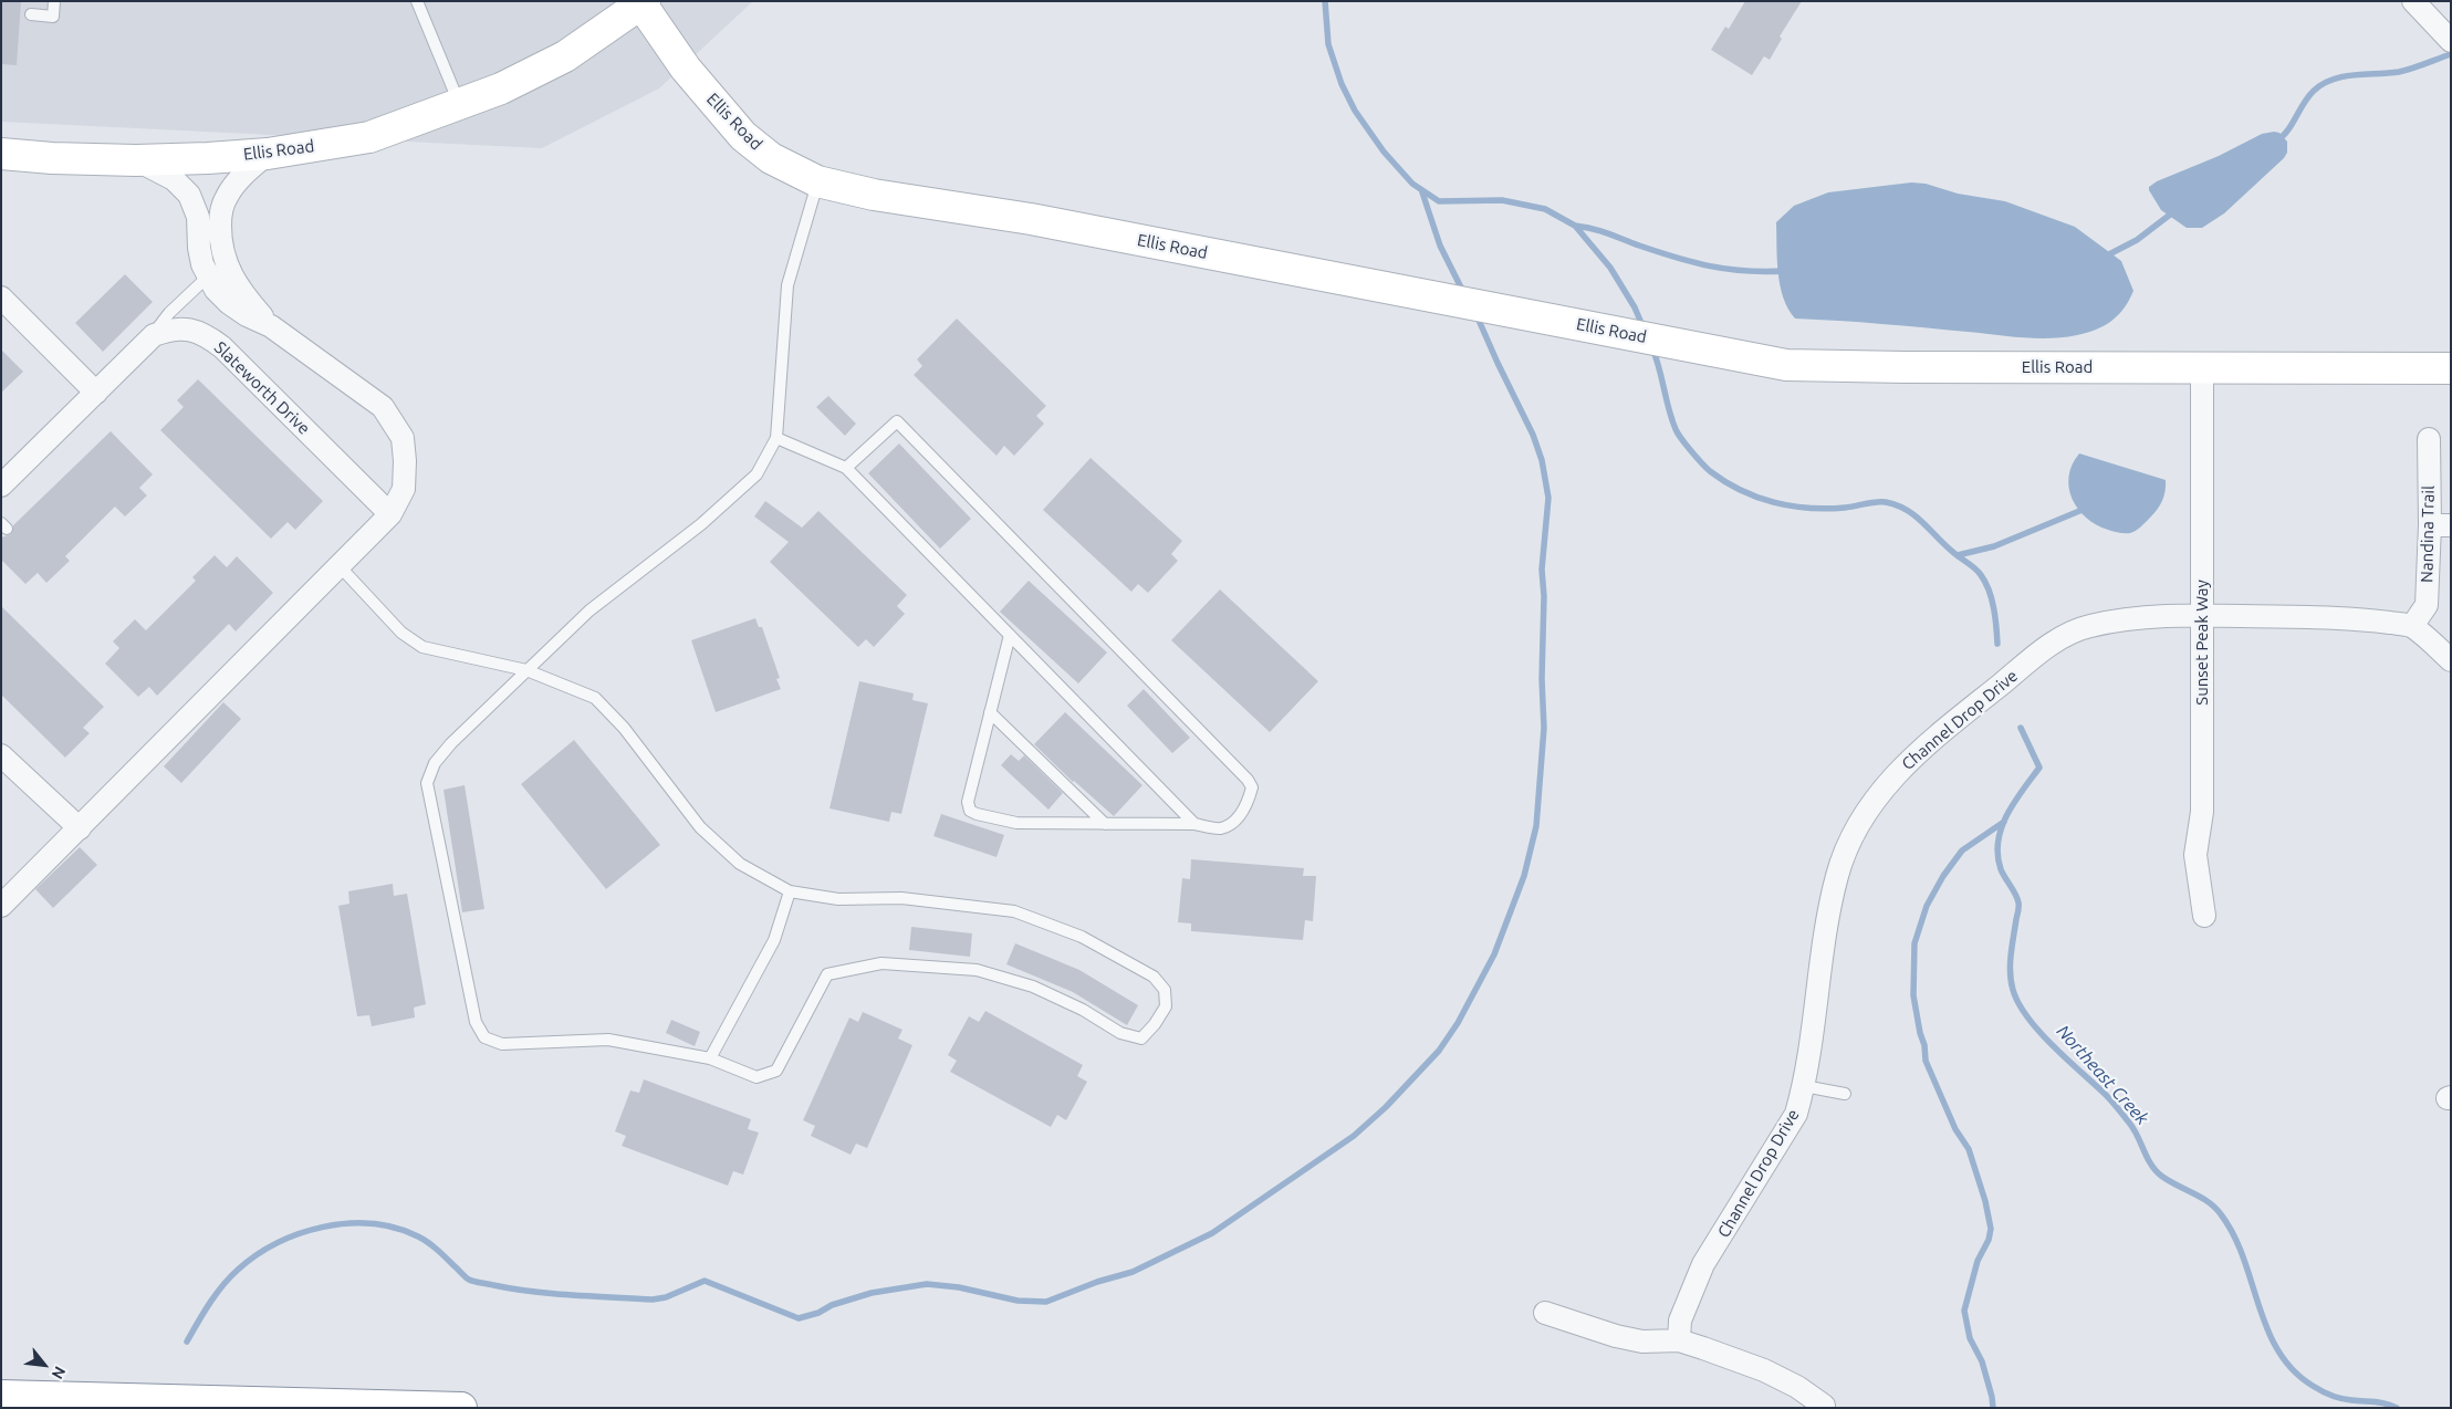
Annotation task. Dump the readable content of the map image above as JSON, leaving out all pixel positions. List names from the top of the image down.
{
  "streets": {
    "main road": ["Ellis Road"],
    "street": [
      "Slateworth Drive",
      "Nandina Trail",
      "Sunset Peak Way",
      "Channel Drop Drive"
    ]
  },
  "crossings": [
    ["Ellis Road", "Sunset Peak Way"],
    ["Nandina Trail", "Channel Drop Drive"],
    ["Sunset Peak Way", "Channel Drop Drive"]
  ],
  "water": ["Northeast Creek"],
  "north": "bottom right"
}
